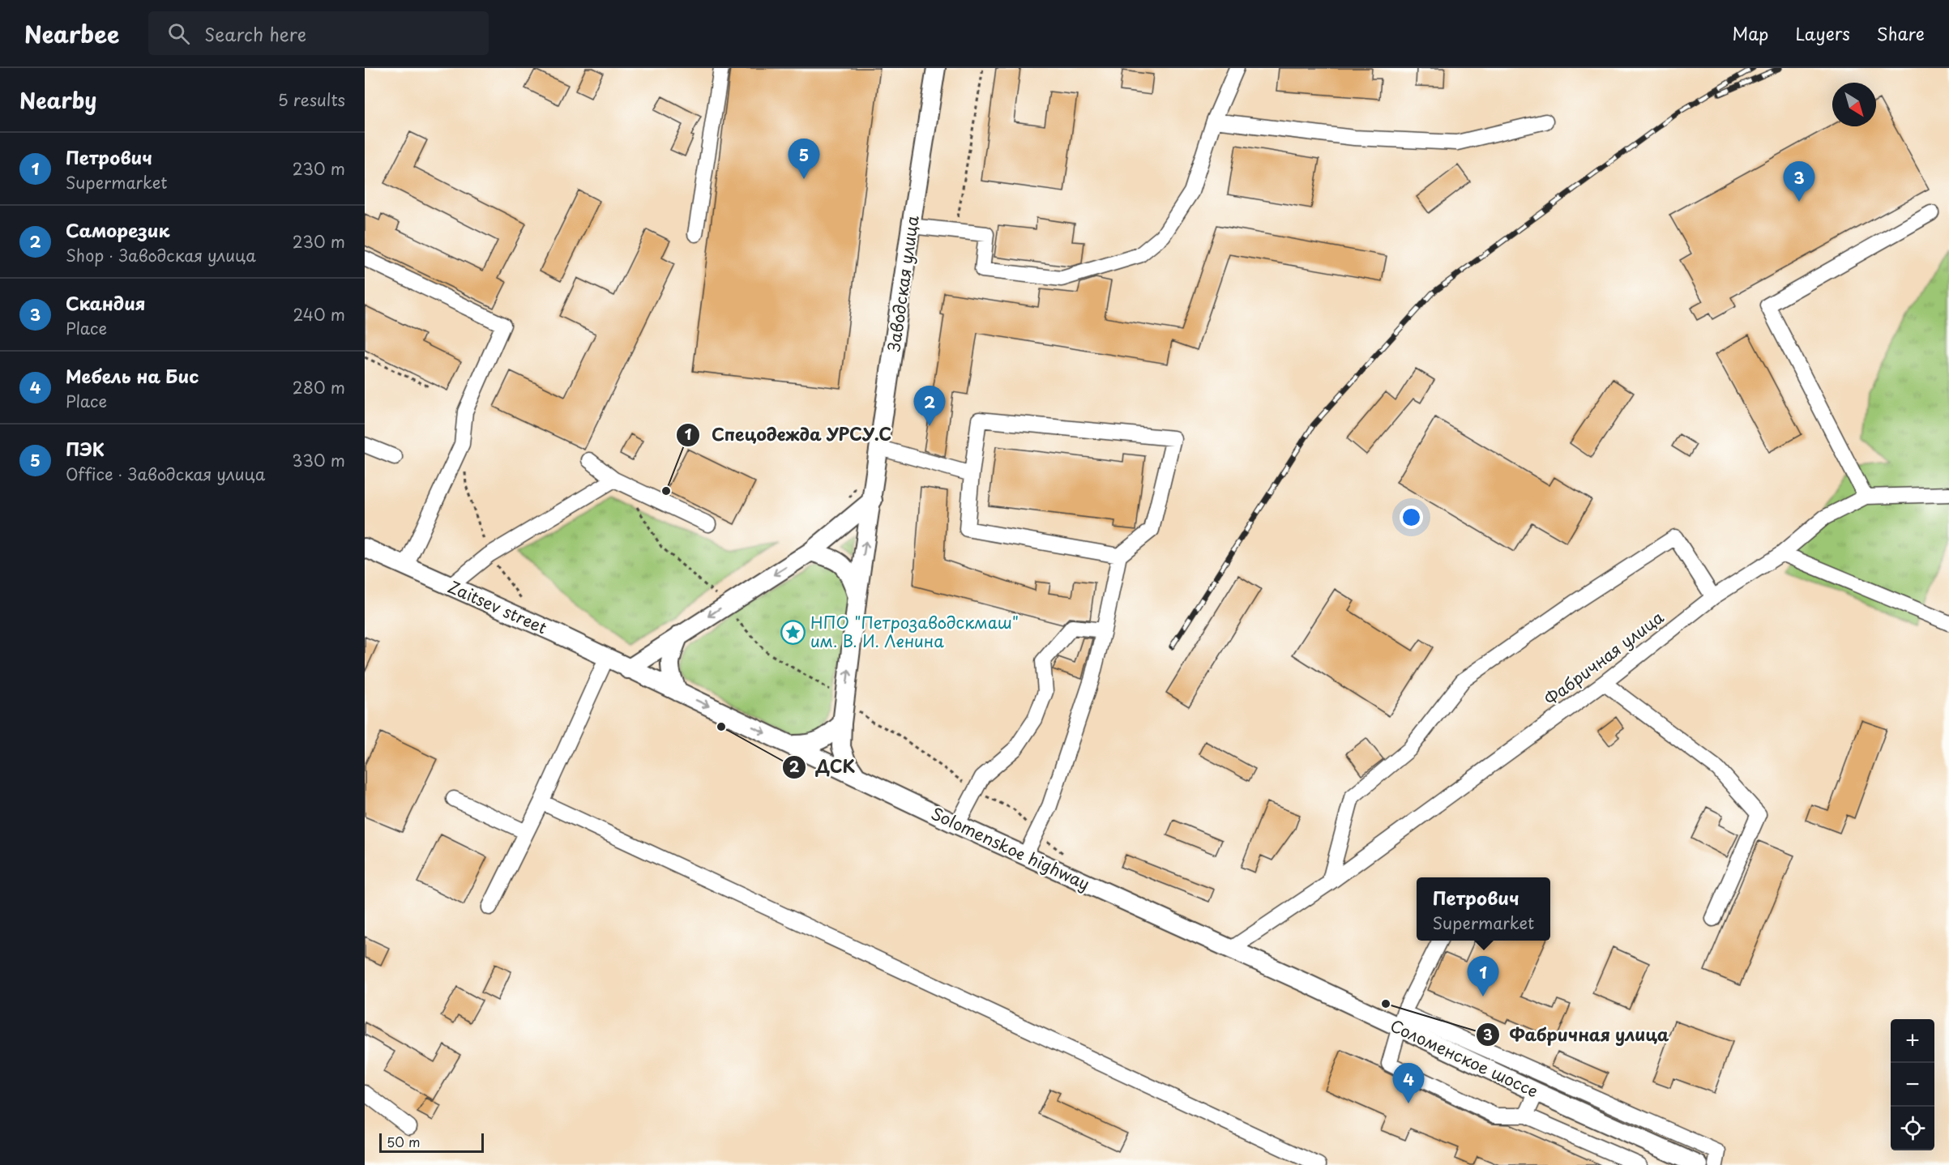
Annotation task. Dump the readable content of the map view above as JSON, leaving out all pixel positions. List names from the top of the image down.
{
  "streets": {
    "main road": [
      "Заводская улица",
      "Zaitsev street",
      "Solomenskoe highway",
      "Соломенское шоссе"
    ],
    "street": ["Фабричная улица"]
  },
  "crossings": [
    ["Заводская улица", "Solomenskoe highway"],
    ["Zaitsev street", "Solomenskoe highway"],
    ["Фабричная улица", "Solomenskoe highway"],
    ["Фабричная улица", "Соломенское шоссе"],
    ["Solomenskoe highway", "Соломенское шоссе"]
  ],
  "places": {
    "other": ["Спецодежда УРСУ.С", "ДСК", "Фабричная улица"],
    "place": ["НПО \"Петрозаводскмаш\" им. В. И. Ленина"]
  },
  "scale_bar": "50 m",
  "north": "bottom right",
  "page": {
    "header": "Nearbee",
    "search": "Search here",
    "nav": ["Map", "Layers", "Share"],
    "heading": ["Nearby", "5 results"],
    "list": [
      {
        "mark": "1",
        "name": "Петрович",
        "note": "Supermarket",
        "value": "230 m"
      },
      {
        "mark": "2",
        "name": "Саморезик",
        "note": "Shop · Заводская улица",
        "value": "230 m"
      },
      {
        "mark": "3",
        "name": "Скандия",
        "note": "Place",
        "value": "240 m"
      },
      {
        "mark": "4",
        "name": "Мебель на Бис",
        "note": "Place",
        "value": "280 m"
      },
      {
        "mark": "5",
        "name": "ПЭК",
        "note": "Office · Заводская улица",
        "value": "330 m"
      }
    ],
    "pins": [
      "5",
      "3",
      "2",
      "1",
      "4"
    ],
    "popup": ["Петрович", "Supermarket"],
    "map_buttons": ["+", "−"],
    "scale": "50 m"
  }
}
